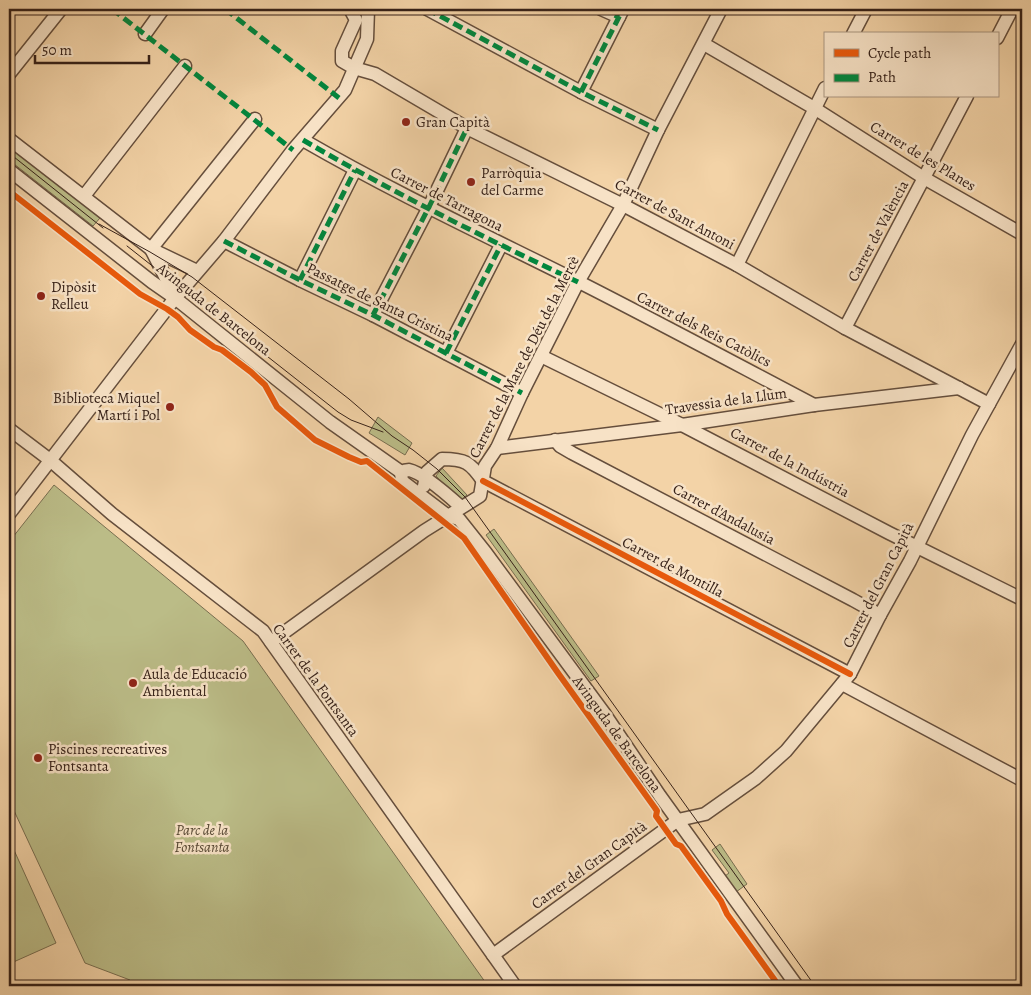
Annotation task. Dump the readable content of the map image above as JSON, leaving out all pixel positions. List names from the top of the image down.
{
  "streets": {
    "street": [
      "Carrer de les Planes",
      "Carrer de Tarragona",
      "Carrer de Sant Antoni",
      "Carrer de València",
      "Passatge de Santa Cristina",
      "Avinguda de Barcelona",
      "Carrer dels Reis Catòlics",
      "Carrer de la Mare de Déu de la Mercè",
      "Travessia de la Llum",
      "Carrer de la Indústria",
      "Carrer d'Andalusia",
      "Carrer de Montilla",
      "Carrer del Gran Capità",
      "Carrer de la Fontsanta"
    ]
  },
  "crossings": [
    ["Carrer de les Planes", "Carrer de València"],
    ["Carrer de les Planes", "Carrer de la Mare de Déu de la Mercè"],
    ["Carrer de Tarragona", "Carrer dels Reis Catòlics"],
    ["Carrer de Tarragona", "Carrer de la Mare de Déu de la Mercè"],
    ["Carrer de Sant Antoni", "Carrer de València"],
    ["Carrer de Sant Antoni", "Carrer de la Mare de Déu de la Mercè"],
    ["Carrer de Sant Antoni", "Travessia de la Llum"],
    ["Carrer de Sant Antoni", "Carrer del Gran Capità"],
    ["Passatge de Santa Cristina", "Carrer de la Mare de Déu de la Mercè"],
    ["Avinguda de Barcelona", "Carrer de la Mare de Déu de la Mercè"],
    ["Avinguda de Barcelona", "Carrer de Montilla"],
    ["Avinguda de Barcelona", "Carrer del Gran Capità"],
    ["Carrer dels Reis Catòlics", "Carrer de la Mare de Déu de la Mercè"],
    ["Carrer dels Reis Catòlics", "Travessia de la Llum"],
    ["Carrer de la Mare de Déu de la Mercè", "Travessia de la Llum"],
    ["Carrer de la Mare de Déu de la Mercè", "Carrer de la Indústria"],
    ["Carrer de la Mare de Déu de la Mercè", "Carrer de Montilla"],
    ["Carrer de la Mare de Déu de la Mercè", "Carrer de la Fontsanta"],
    ["Travessia de la Llum", "Carrer de la Indústria"],
    ["Travessia de la Llum", "Carrer d'Andalusia"],
    ["Carrer de la Indústria", "Carrer del Gran Capità"],
    ["Carrer d'Andalusia", "Carrer del Gran Capità"],
    ["Carrer de Montilla", "Carrer del Gran Capità"],
    ["Carrer del Gran Capità", "Carrer de la Fontsanta"]
  ],
  "parks": ["Parc de la Fontsanta"],
  "places": [
    "Gran Capità",
    "Parròquia del Carme",
    "Dipòsit Relleu",
    "Biblioteca Miquel Martí i Pol",
    "Aula de Educació Ambiental",
    "Piscines recreatives Fontsanta"
  ],
  "legend": ["Cycle path", "Path"],
  "scale_bar": "50 m"
}
